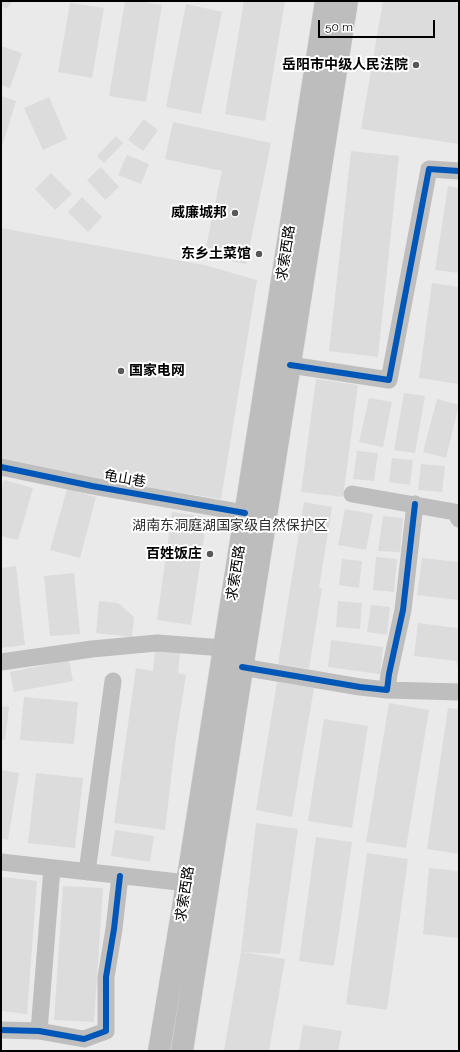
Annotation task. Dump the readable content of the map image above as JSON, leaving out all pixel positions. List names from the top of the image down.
{
  "streets": {
    "main road": ["求索西路"],
    "street": ["龟山巷"]
  },
  "crossings": [
    ["求索西路", "龟山巷"]
  ],
  "parks": ["湖南东洞庭湖国家级自然保护区"],
  "places": [
    "岳阳市中级人民法院",
    "威廉城邦",
    "东乡土菜馆",
    "国家电网",
    "百姓饭庄"
  ],
  "scale_bar": "50 m"
}
